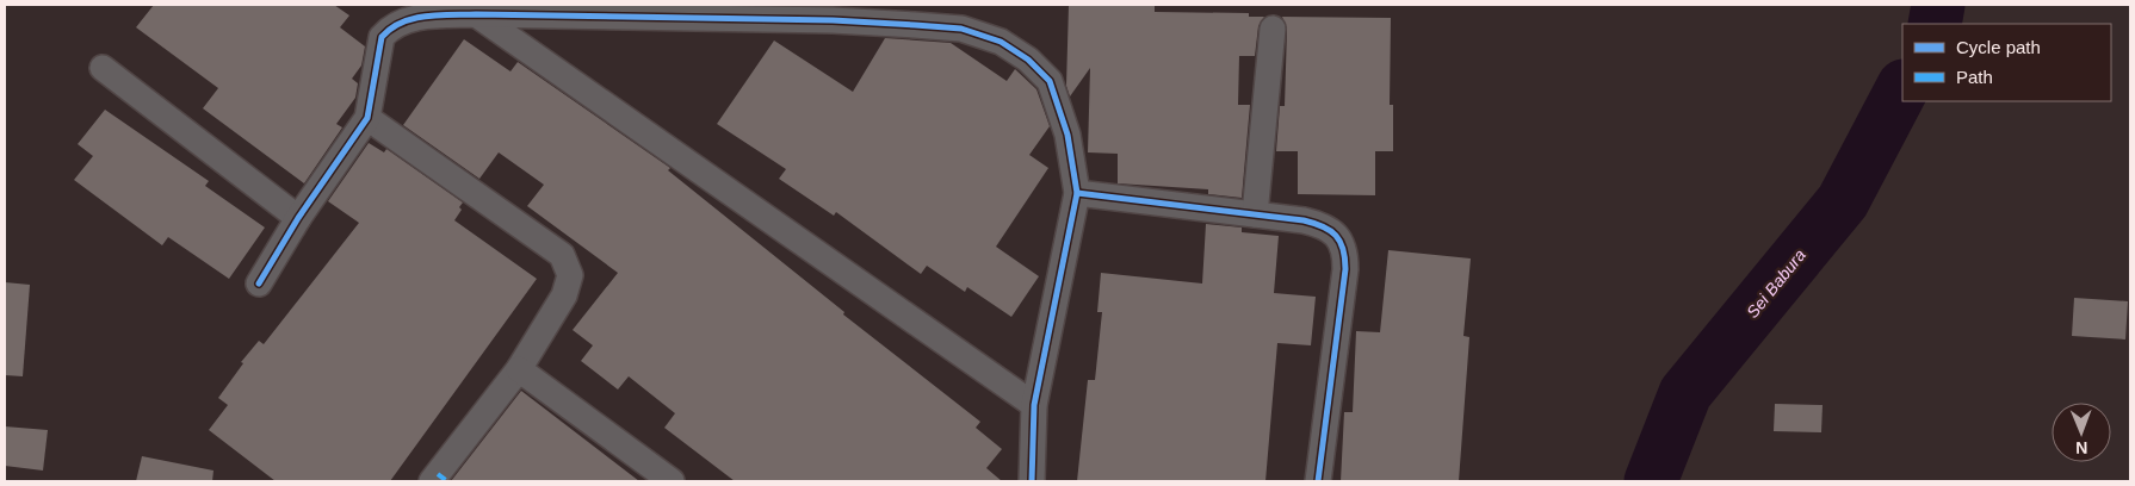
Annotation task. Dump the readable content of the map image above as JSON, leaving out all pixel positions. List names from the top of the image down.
{
  "water": ["Sei Babura"],
  "legend": ["Cycle path", "Path"],
  "north": "bottom"
}
